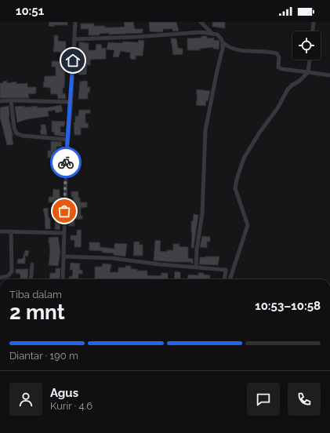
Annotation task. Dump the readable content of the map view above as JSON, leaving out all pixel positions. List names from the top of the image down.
{
  "page": {
    "status": "10:51",
    "heading": ["2 mnt", "Tiba dalam", "10:53–10:58"],
    "panel": ["Agus", "Kurir · 4.6"],
    "bar": "Diantar · 190 m"
  }
}
